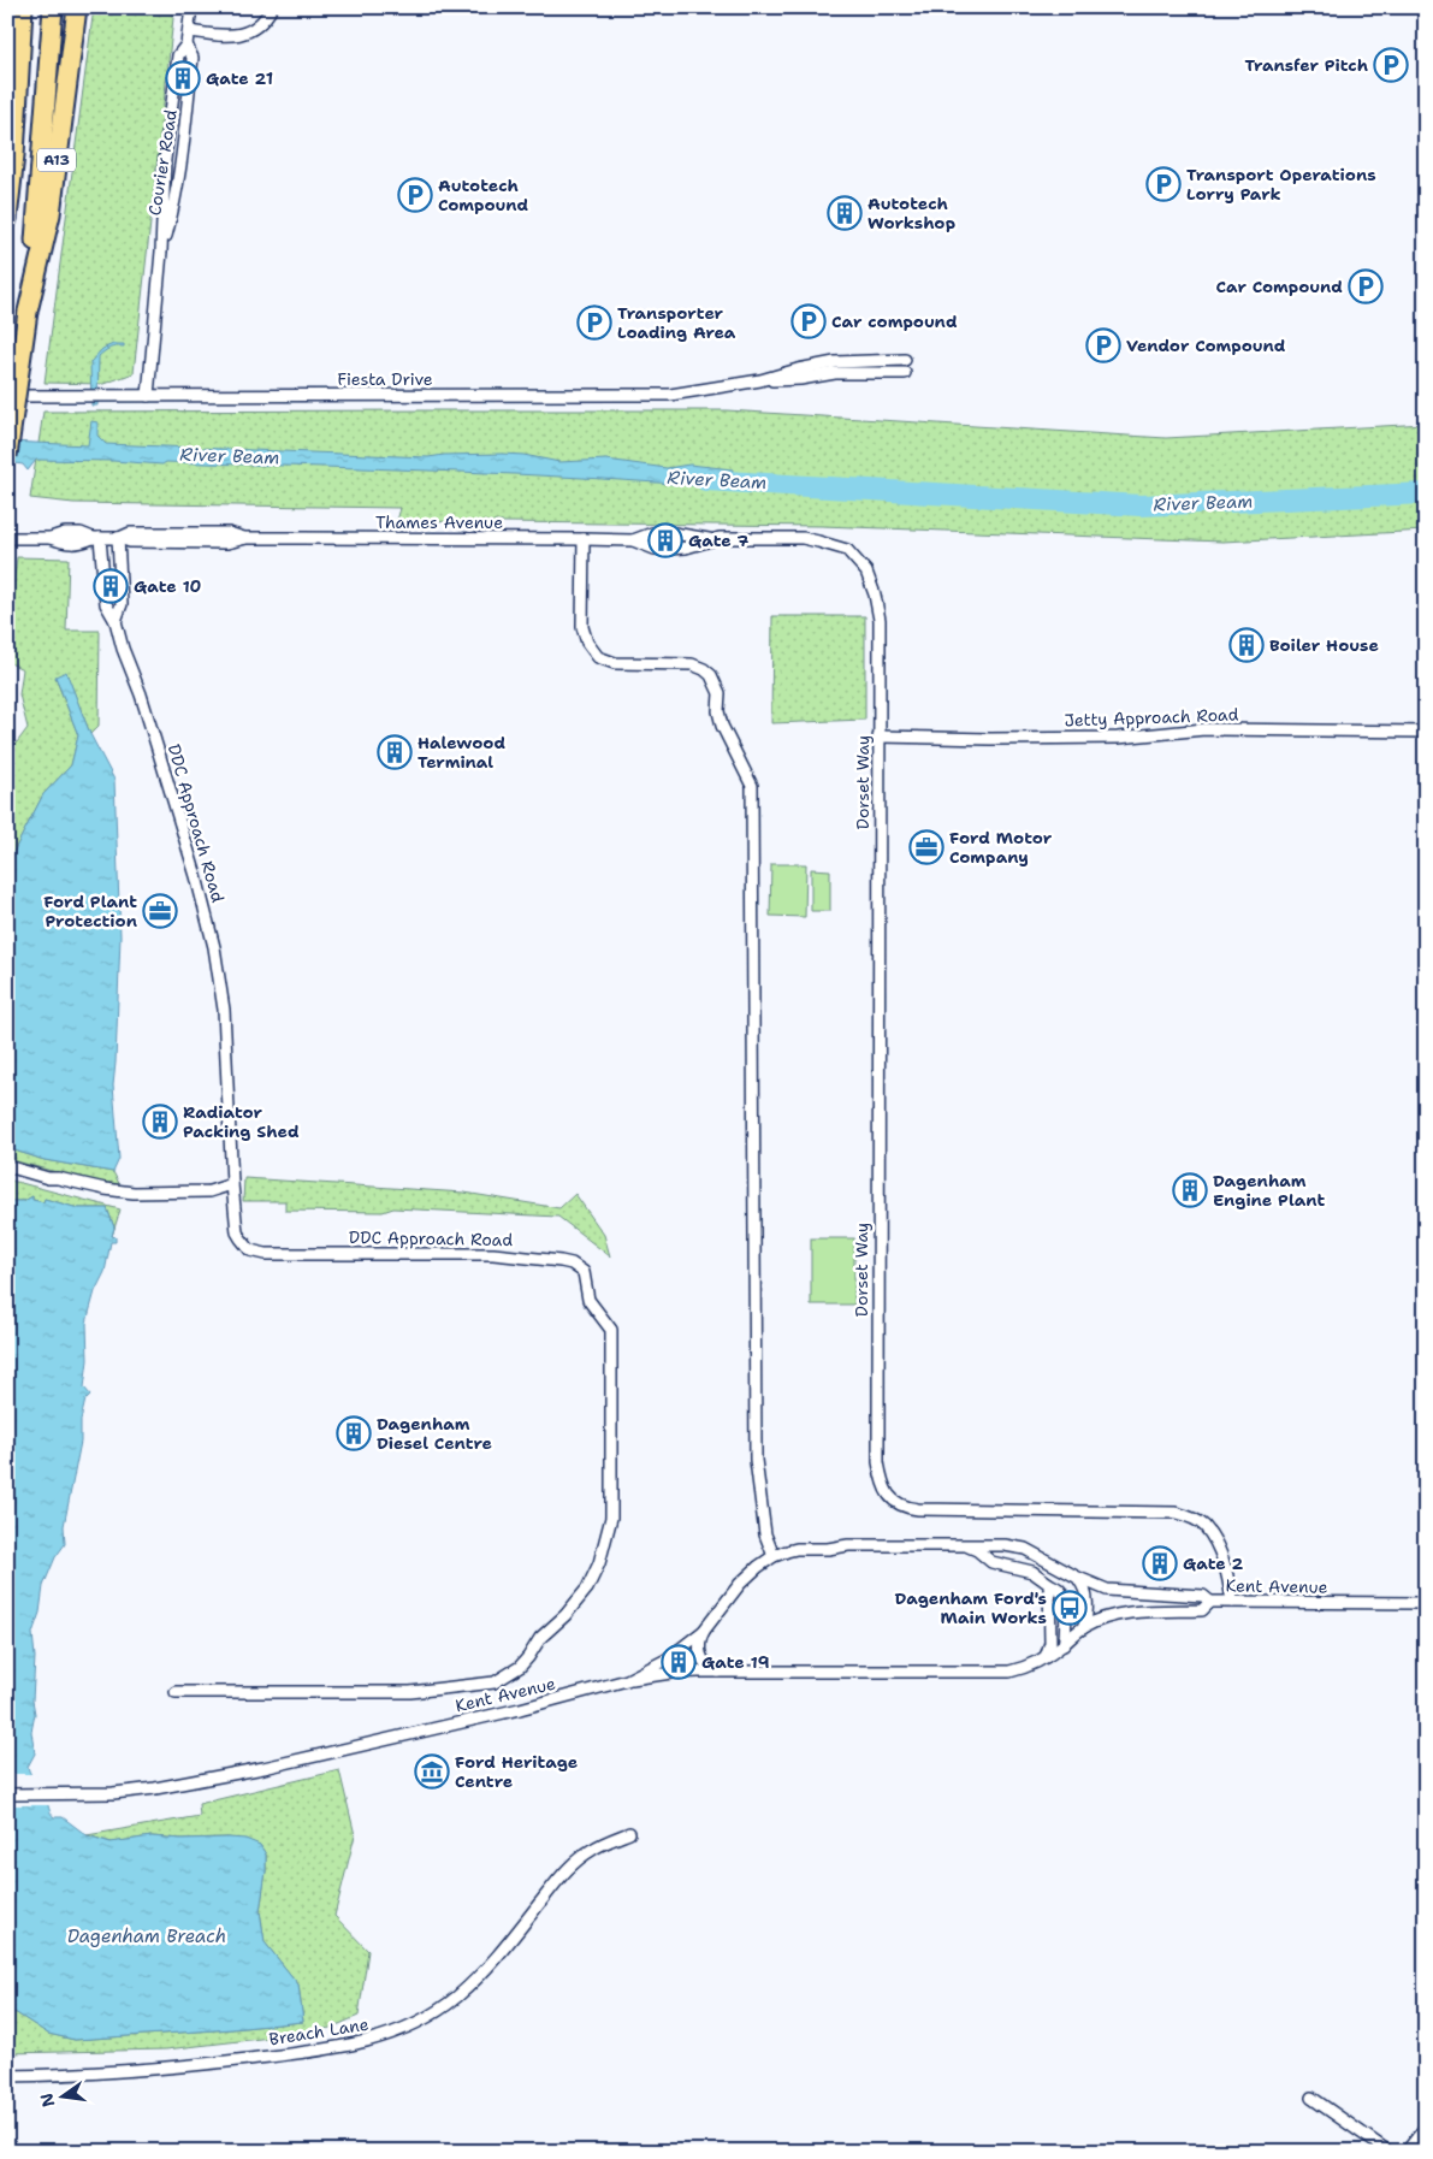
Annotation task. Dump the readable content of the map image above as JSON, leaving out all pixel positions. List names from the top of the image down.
{
  "streets": {
    "highway": ["A13"],
    "street": [
      "Courier Road",
      "Fiesta Drive",
      "Thames Avenue",
      "Jetty Approach Road",
      "Dorset Way",
      "DDC Approach Road",
      "Kent Avenue",
      "Breach Lane"
    ]
  },
  "crossings": [
    ["Courier Road", "Fiesta Drive"],
    ["Thames Avenue", "Dorset Way"],
    ["Thames Avenue", "DDC Approach Road"],
    ["Jetty Approach Road", "Dorset Way"],
    ["Dorset Way", "Kent Avenue"]
  ],
  "water": ["River Beam", "Dagenham Breach"],
  "places": {
    "parking": [
      "Transfer Pitch",
      "Transport Operations Lorry Park",
      "Autotech Compound",
      "Car Compound",
      "Car compound",
      "Transporter Loading Area",
      "Vendor Compound"
    ],
    "building": [
      "Gate 21",
      "Autotech Workshop",
      "Gate 7",
      "Gate 10",
      "Boiler House",
      "Halewood Terminal",
      "Radiator Packing Shed",
      "Dagenham Engine Plant",
      "Dagenham Diesel Centre",
      "Gate 2",
      "Gate 19"
    ],
    "office": ["Ford Motor Company", "Ford Plant Protection"],
    "bus stop": ["Dagenham Ford's Main Works"],
    "museum": ["Ford Heritage Centre"]
  },
  "north": "left"
}
